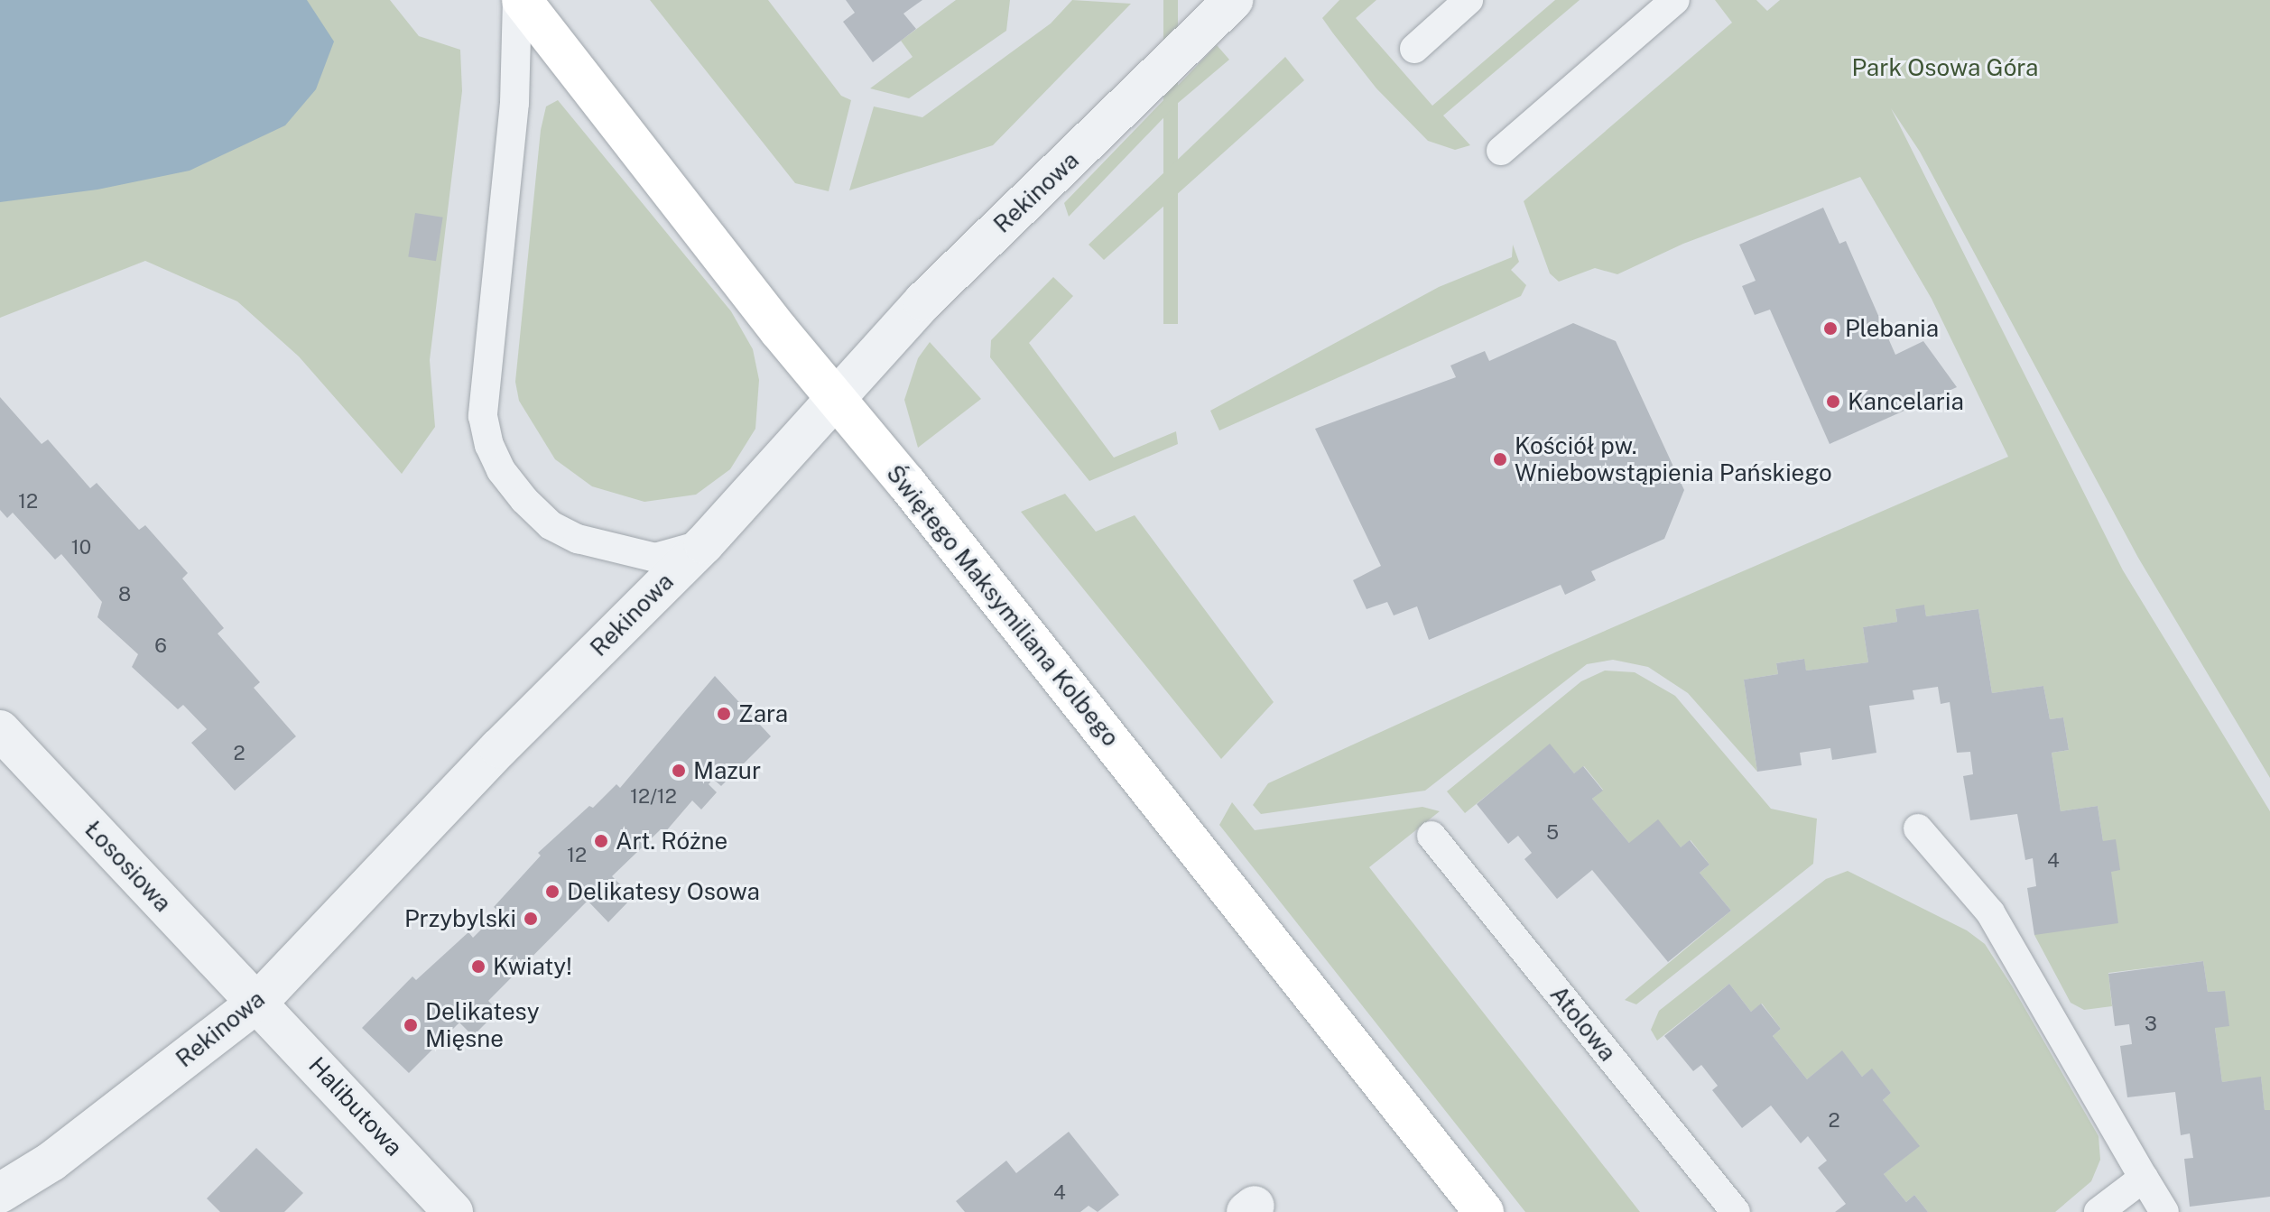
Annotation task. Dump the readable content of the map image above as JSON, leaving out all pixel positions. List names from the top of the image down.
{
  "streets": {
    "main road": ["Świętego Maksymiliana Kolbego"],
    "street": ["Rekinowa", "Łososiowa", "Halibutowa"],
    "lane": ["Atolowa"]
  },
  "crossings": [
    ["Rekinowa", "Świętego Maksymiliana Kolbego"],
    ["Rekinowa", "Łososiowa"],
    ["Rekinowa", "Halibutowa"],
    ["Łososiowa", "Halibutowa"]
  ],
  "parks": ["Park Osowa Góra"],
  "places": [
    "Plebania",
    "Kancelaria",
    "Kościół pw. Wniebowstąpienia Pańskiego",
    "Zara",
    "Mazur",
    "Art. Różne",
    "Delikatesy Osowa",
    "Przybylski",
    "Kwiaty!",
    "Delikatesy Mięsne"
  ],
  "house_numbers": [
    "12",
    "10",
    "8",
    "6",
    "2",
    "12/12",
    "5",
    "12",
    "4",
    "3",
    "2",
    "4"
  ]
}
